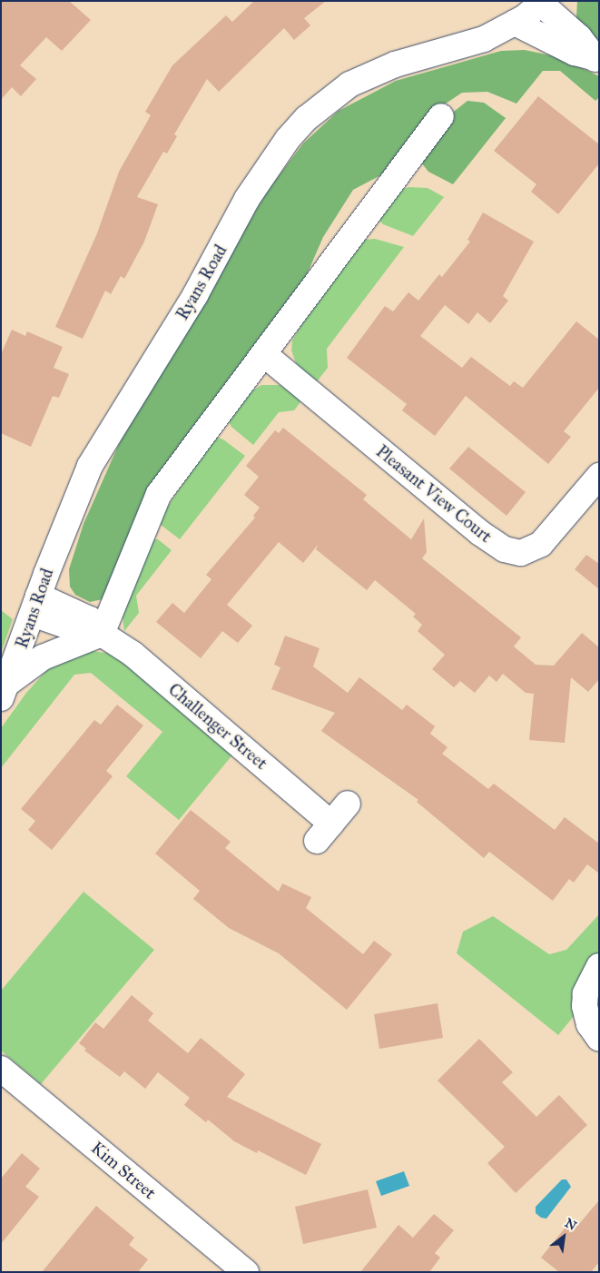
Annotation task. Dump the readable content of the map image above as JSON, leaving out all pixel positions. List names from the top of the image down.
{
  "streets": {
    "street": [
      "Ryans Road",
      "Pleasant View Court",
      "Challenger Street",
      "Kim Street"
    ]
  },
  "crossings": [
    ["Ryans Road", "Challenger Street"]
  ],
  "north": "top right"
}
